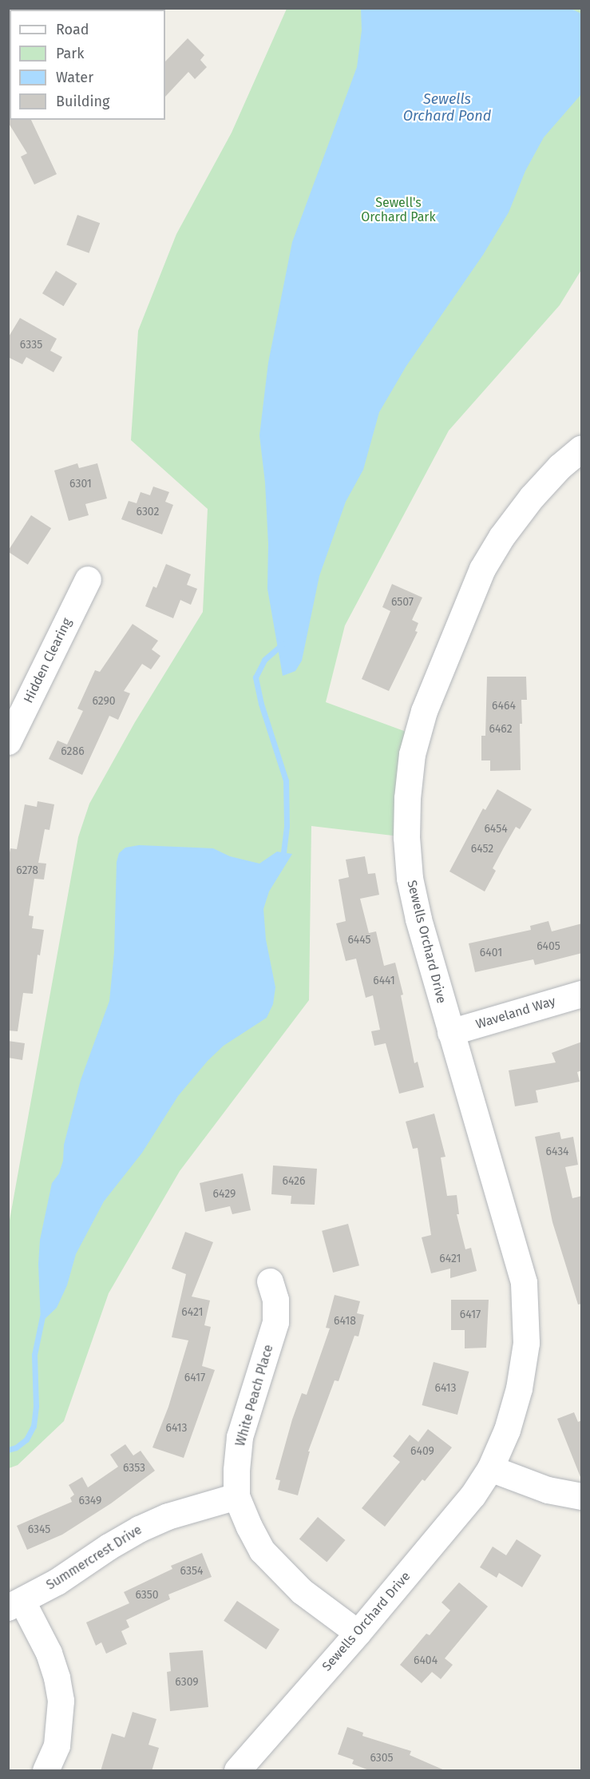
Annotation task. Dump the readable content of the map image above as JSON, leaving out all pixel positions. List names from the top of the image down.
{
  "streets": {
    "street": [
      "Hidden Clearing",
      "Sewells Orchard Drive",
      "Waveland Way",
      "White Peach Place",
      "Summercrest Drive"
    ]
  },
  "crossings": [
    ["Sewells Orchard Drive", "Waveland Way"],
    ["Sewells Orchard Drive", "White Peach Place"],
    ["White Peach Place", "Summercrest Drive"]
  ],
  "water": ["Sewells Orchard Pond"],
  "parks": ["Sewell's Orchard Park"],
  "house_numbers": [
    "6335",
    "6301",
    "6302",
    "6507",
    "6290",
    "6464",
    "6462",
    "6286",
    "6454",
    "6452",
    "6278",
    "6445",
    "6405",
    "6401",
    "6441",
    "6434",
    "6426",
    "6429",
    "6421",
    "6421",
    "6417",
    "6418",
    "6417",
    "6413",
    "6413",
    "6409",
    "6353",
    "6349",
    "6345",
    "6354",
    "6350",
    "6404",
    "6309",
    "6305"
  ],
  "legend": [
    "Road",
    "Park",
    "Water",
    "Building"
  ]
}
